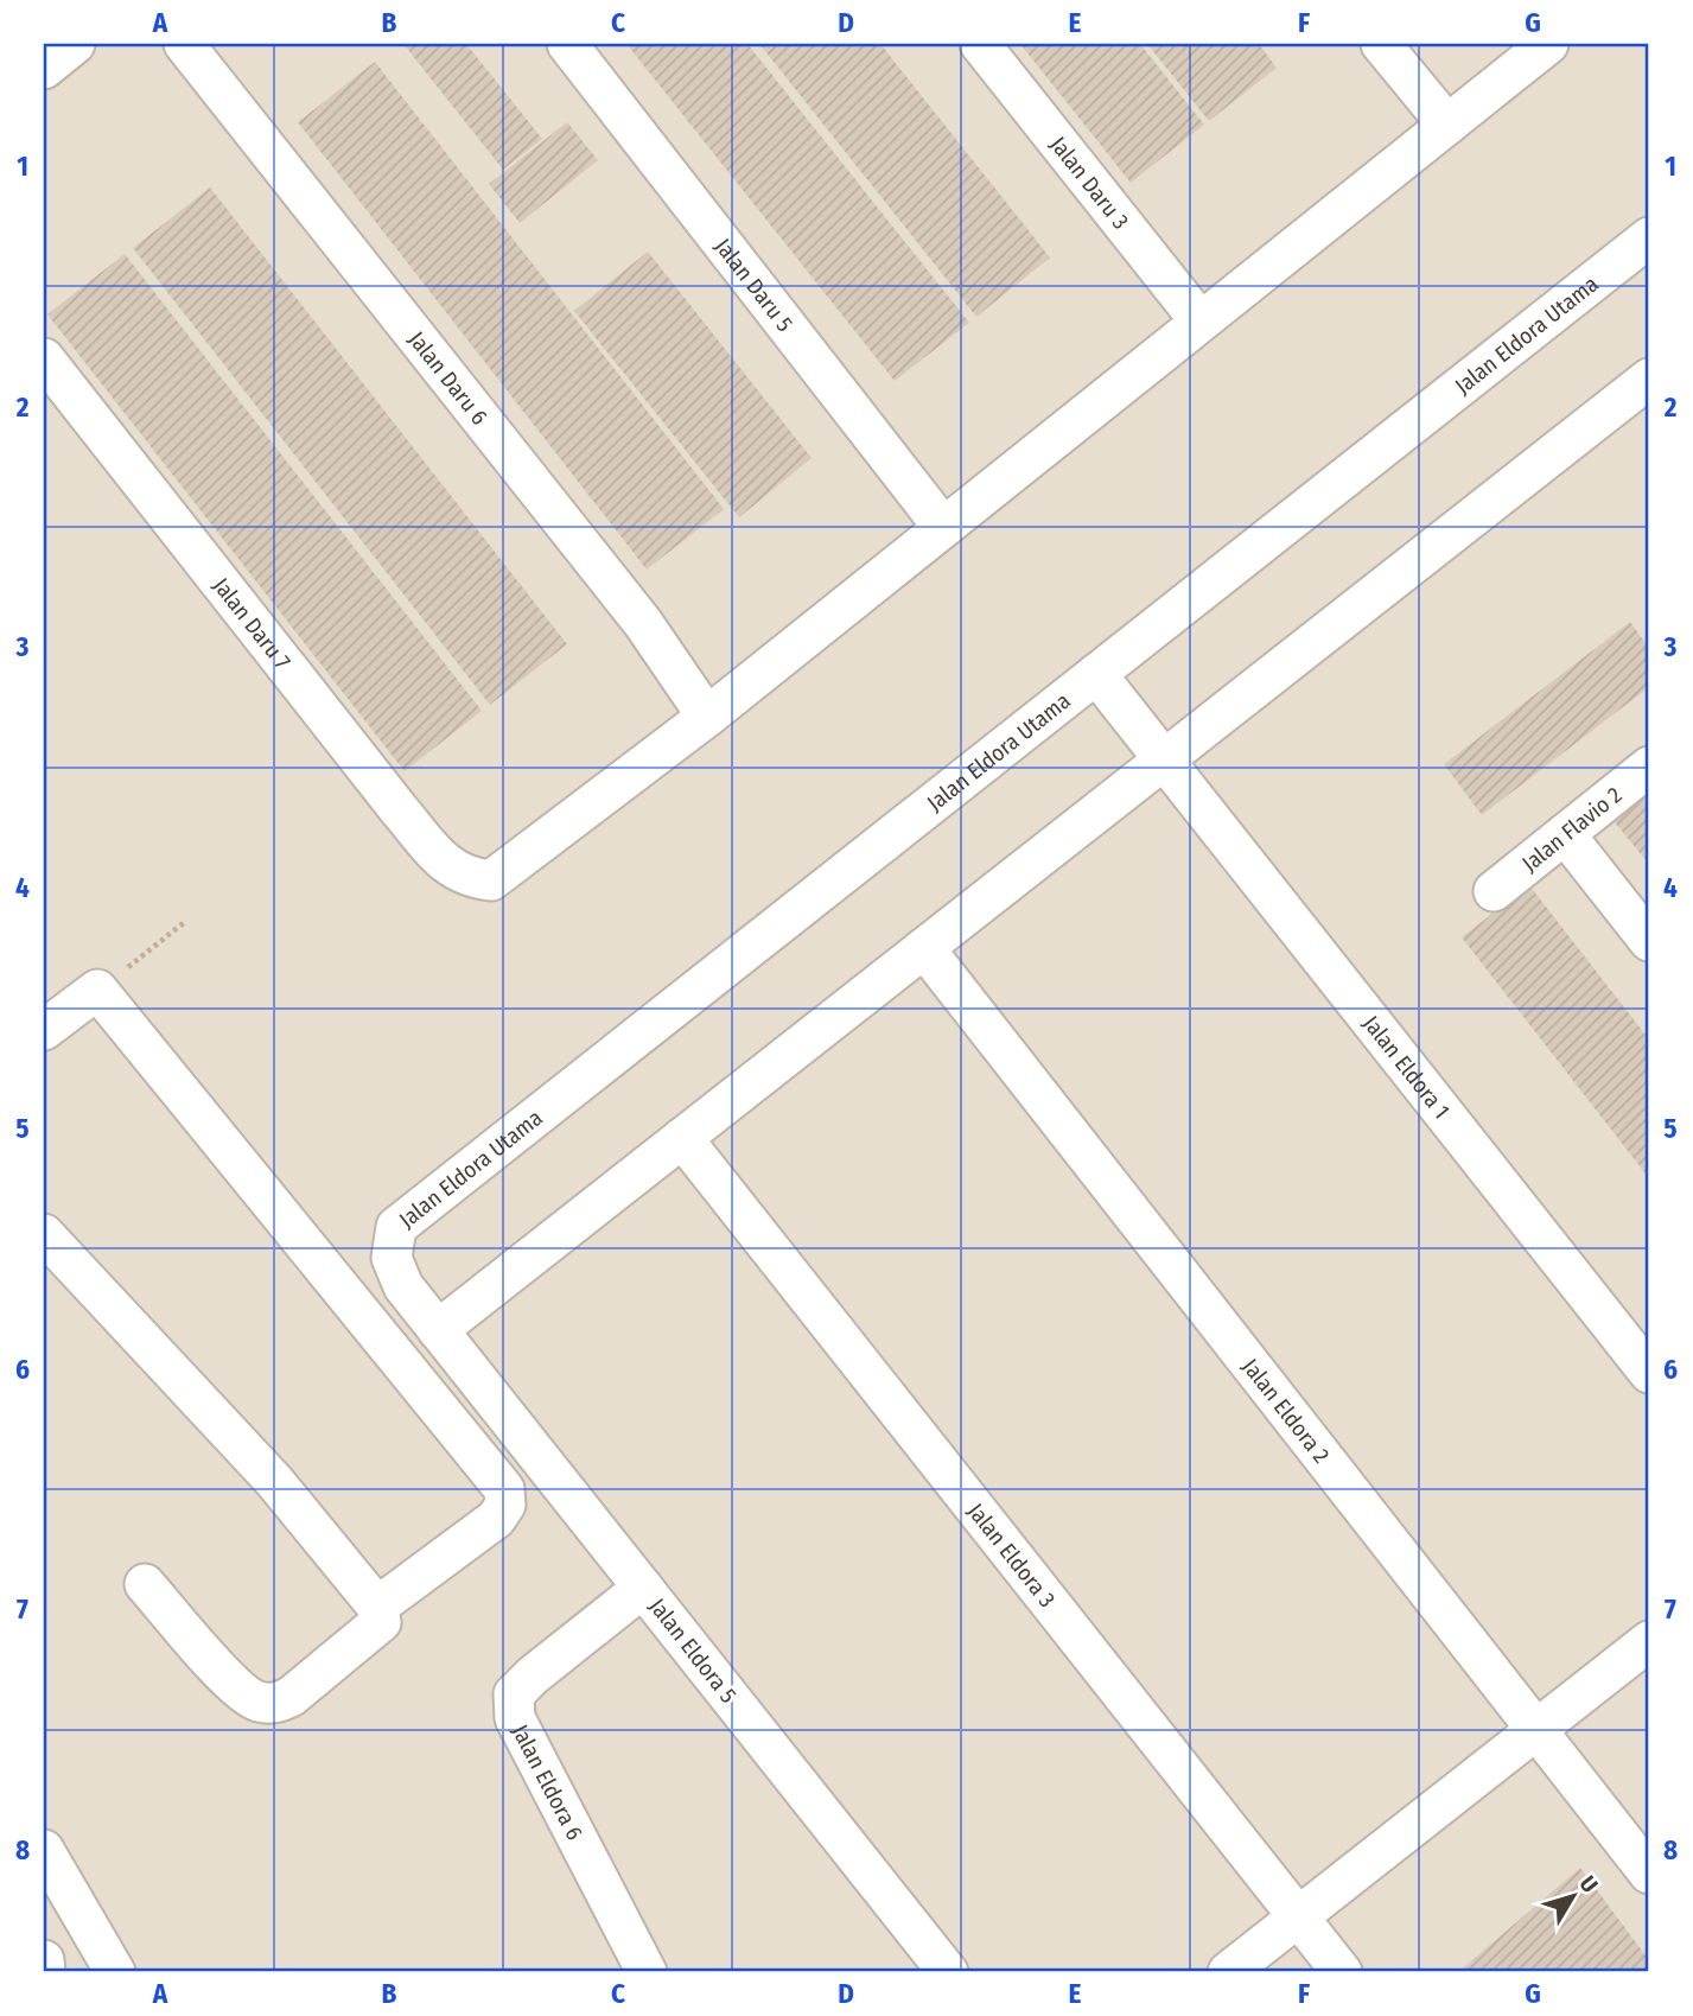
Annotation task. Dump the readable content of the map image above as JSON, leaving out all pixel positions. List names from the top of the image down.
{
  "streets": {
    "street": [
      "Jalan Daru 3",
      "Jalan Daru 5",
      "Jalan Eldora Utama",
      "Jalan Daru 6",
      "Jalan Daru 7",
      "Jalan Flavio 2",
      "Jalan Eldora 1",
      "Jalan Eldora 2",
      "Jalan Eldora 3",
      "Jalan Eldora 5",
      "Jalan Eldora 6"
    ]
  },
  "crossings": [
    ["Jalan Eldora Utama", "Jalan Eldora 1"],
    ["Jalan Eldora Utama", "Jalan Eldora 5"],
    ["Jalan Daru 6", "Jalan Daru 7"],
    ["Jalan Eldora 5", "Jalan Eldora 6"]
  ],
  "north": "top right",
  "grid": {
    "columns": [
      "A",
      "B",
      "C",
      "D",
      "E",
      "F",
      "G"
    ],
    "rows": [
      "1",
      "2",
      "3",
      "4",
      "5",
      "6",
      "7",
      "8"
    ]
  }
}
